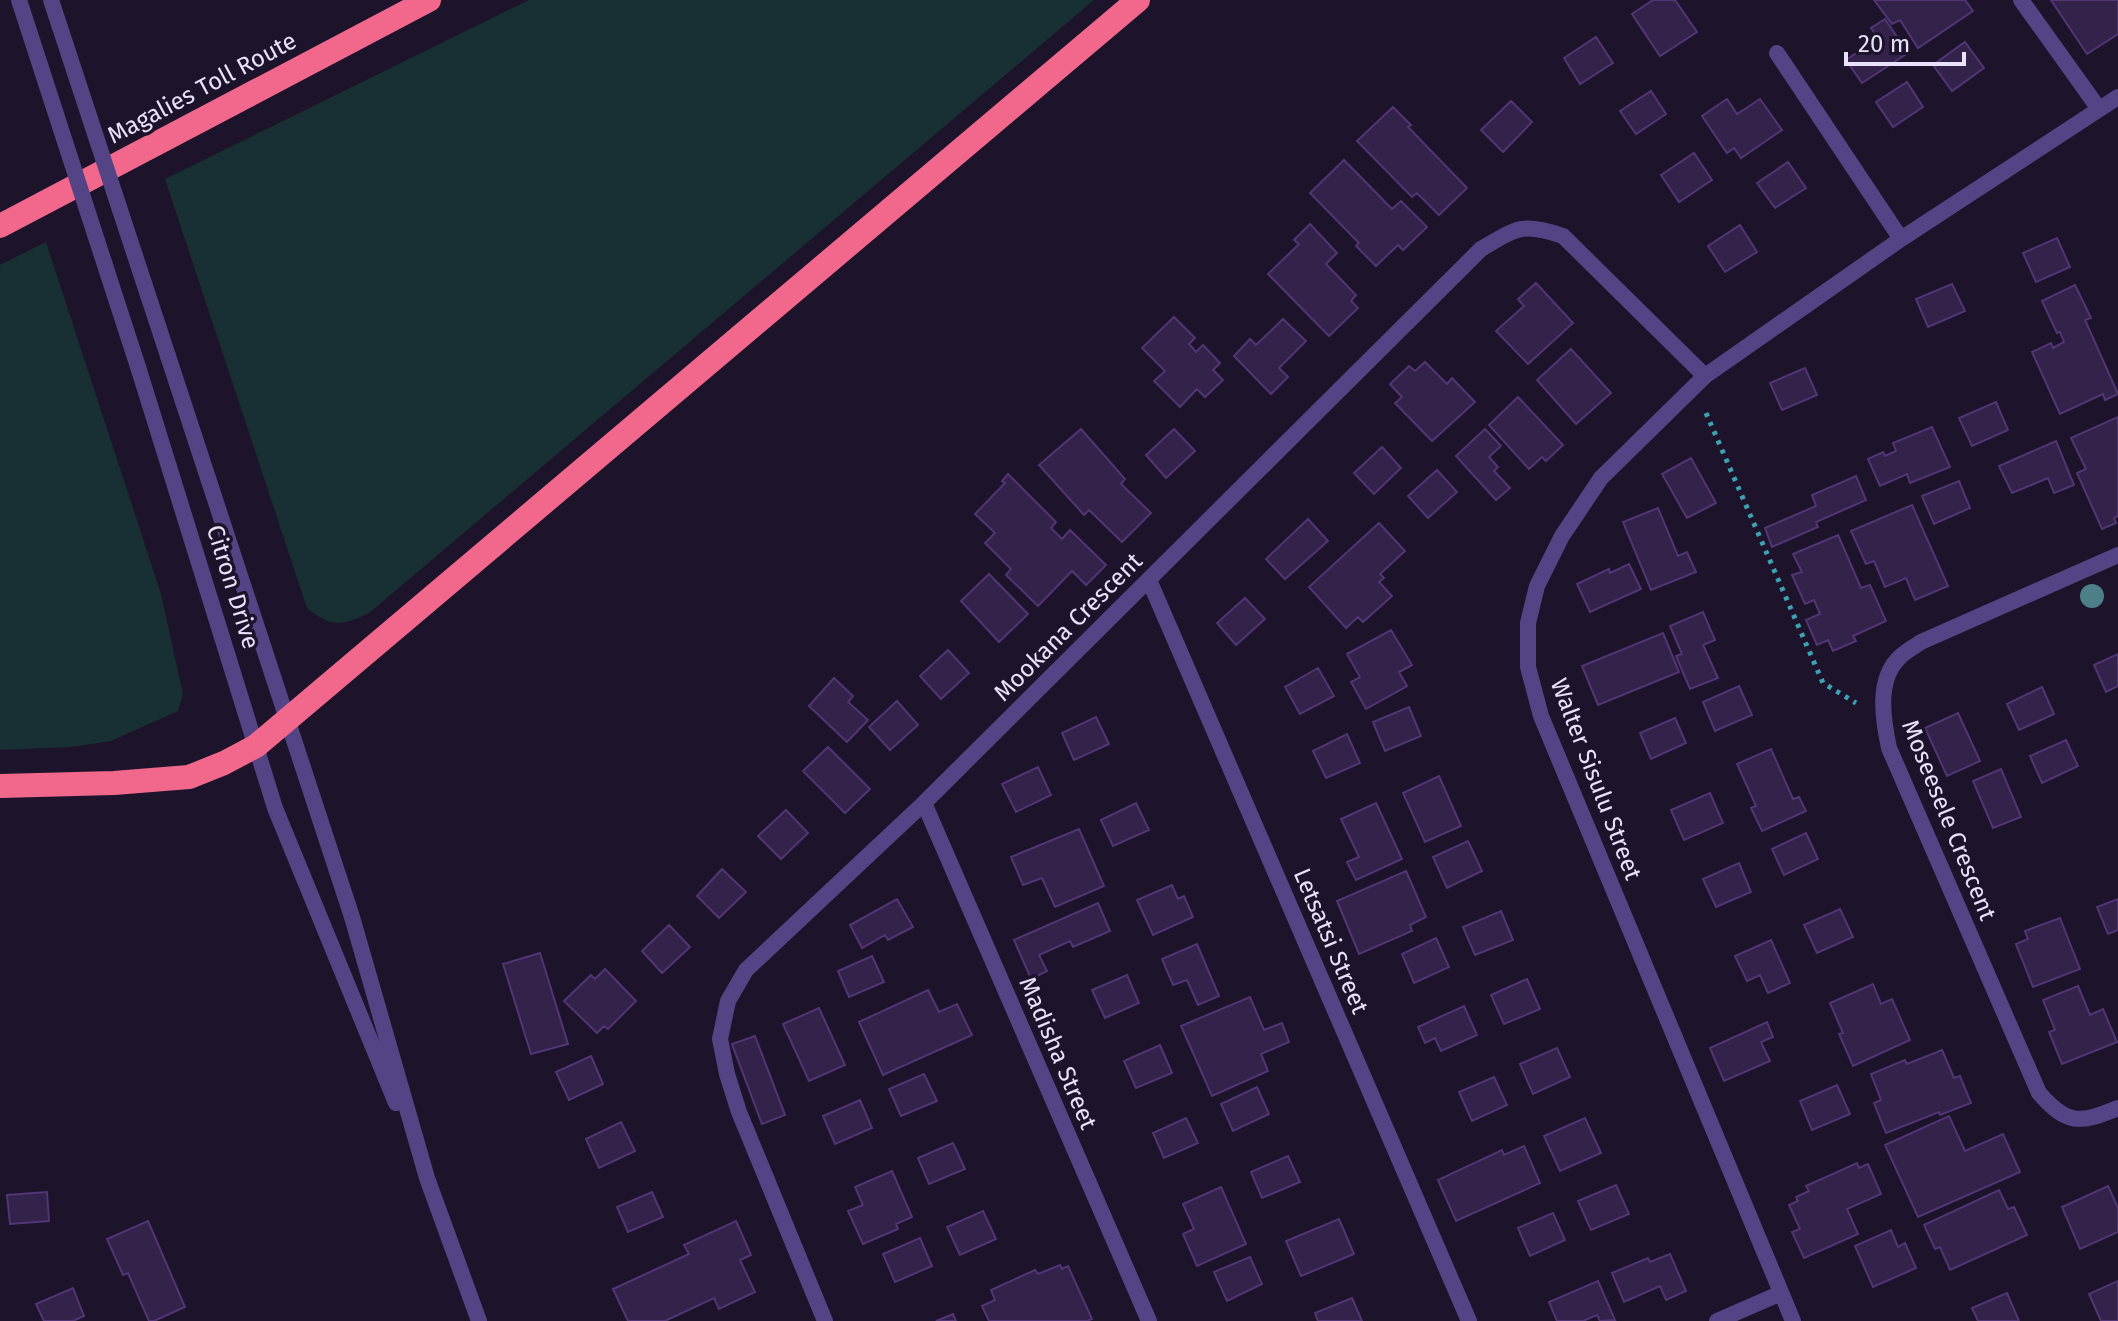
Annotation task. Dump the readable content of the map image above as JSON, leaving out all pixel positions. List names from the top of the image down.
{
  "streets": {
    "highway": ["Magalies Toll Route"],
    "street": [
      "Citron Drive",
      "Mookana Crescent",
      "Walter Sisulu Street",
      "Moseesele Crescent",
      "Letsatsi Street",
      "Madisha Street"
    ]
  },
  "crossings": [
    ["Mookana Crescent", "Walter Sisulu Street"],
    ["Mookana Crescent", "Letsatsi Street"],
    ["Mookana Crescent", "Madisha Street"]
  ],
  "scale_bar": "20 m"
}
